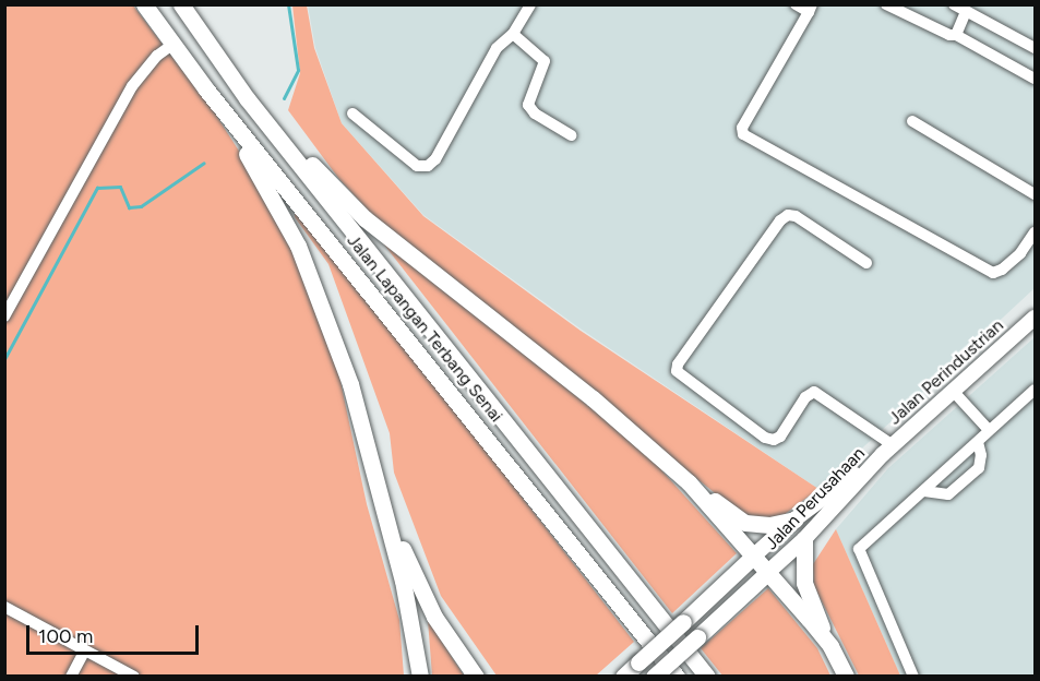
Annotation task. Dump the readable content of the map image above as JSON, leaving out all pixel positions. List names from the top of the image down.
{
  "streets": {
    "highway": ["Jalan Lapangan Terbang Senai"],
    "main road": ["Jalan Perindustrian", "Jalan Perusahaan"]
  },
  "crossings": [
    ["Jalan Perindustrian", "Jalan Perusahaan"]
  ],
  "scale_bar": "100 m"
}
